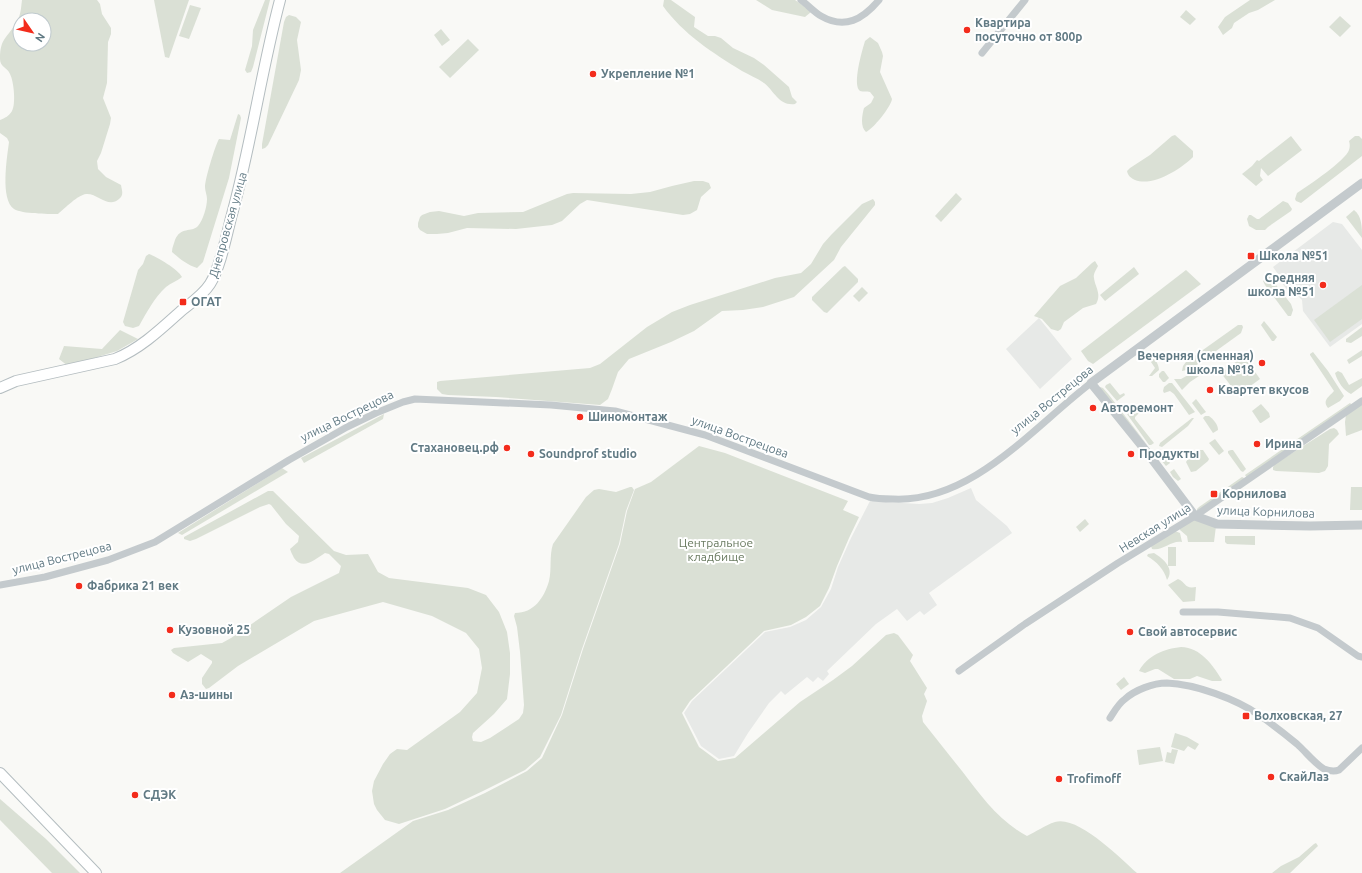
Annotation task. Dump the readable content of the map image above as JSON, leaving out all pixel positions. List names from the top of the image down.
{
  "streets": {
    "main road": ["Днепровская улица"],
    "street": ["улица Вострецова", "улица Корнилова", "Невская улица"]
  },
  "crossings": [
    ["улица Корнилова", "Невская улица"]
  ],
  "parks": ["Центральное кладбище"],
  "places": {
    "other": [
      "Квартира посуточно от 800р",
      "Укрепление №1",
      "Средняя школа №51",
      "Вечерняя (сменная) школа №18",
      "Квартет вкусов",
      "Авторемонт",
      "Шиномонтаж",
      "Ирина",
      "Стахановец.рф",
      "Soundprof studio",
      "Продукты",
      "Фабрика 21 век",
      "Кузовной 25",
      "Свой автосервис",
      "Аз-шины",
      "СкайЛаз",
      "Trofimoff",
      "СДЭК"
    ],
    "transit": [
      "Школа №51",
      "ОГАТ",
      "Корнилова",
      "Волховская, 27"
    ]
  },
  "north": "bottom right"
}
